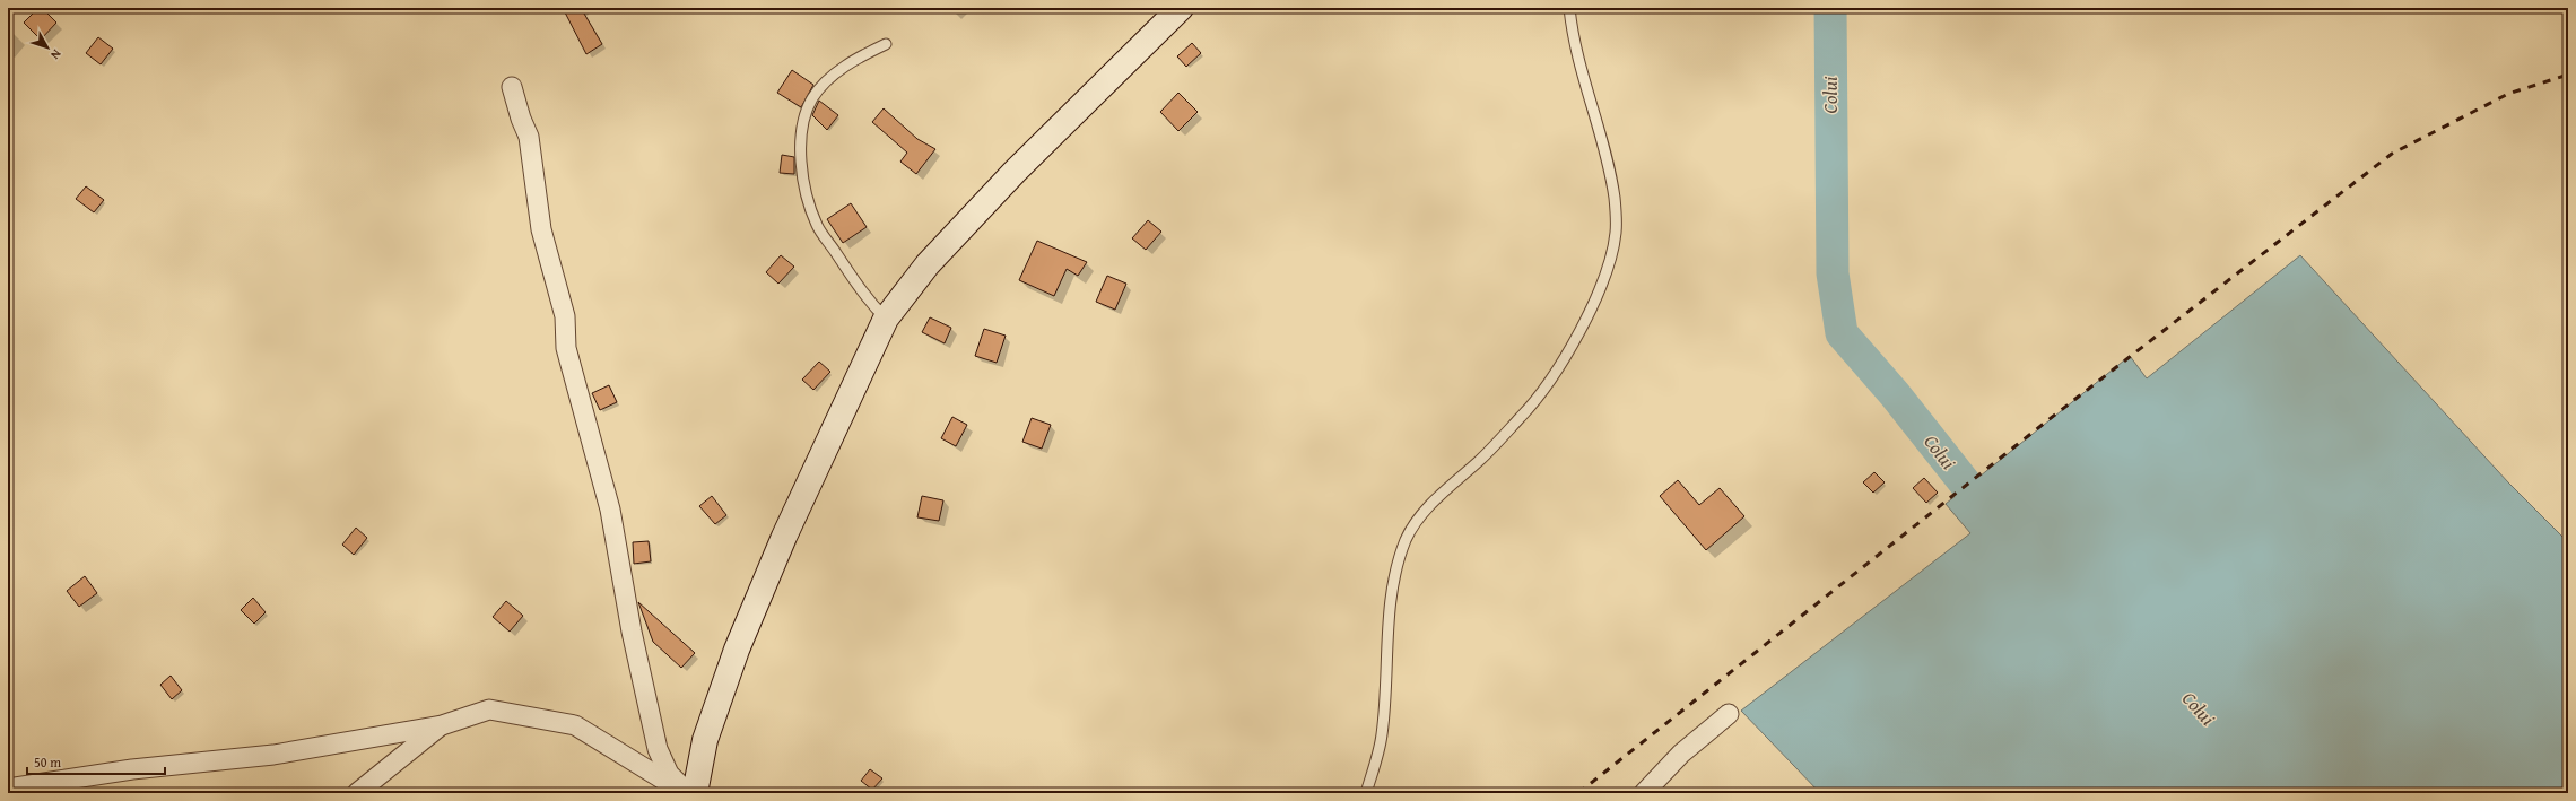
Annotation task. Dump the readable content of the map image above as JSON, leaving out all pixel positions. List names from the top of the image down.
{
  "water": ["Colui"],
  "scale_bar": "50 m",
  "north": "bottom right"
}
